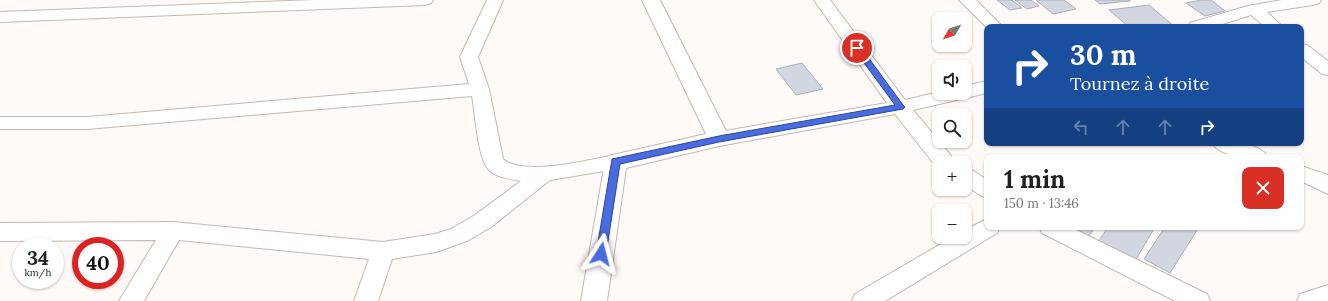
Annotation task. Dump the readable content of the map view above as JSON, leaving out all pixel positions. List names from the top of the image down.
{
  "north": "bottom left",
  "page": {
    "map_buttons": ["+", "−"],
    "turn": ["30 m", "Tournez à droite"],
    "heading": ["1 min", "150 m · 13:46"],
    "speed": "34 km/h",
    "limit": "40"
  }
}
